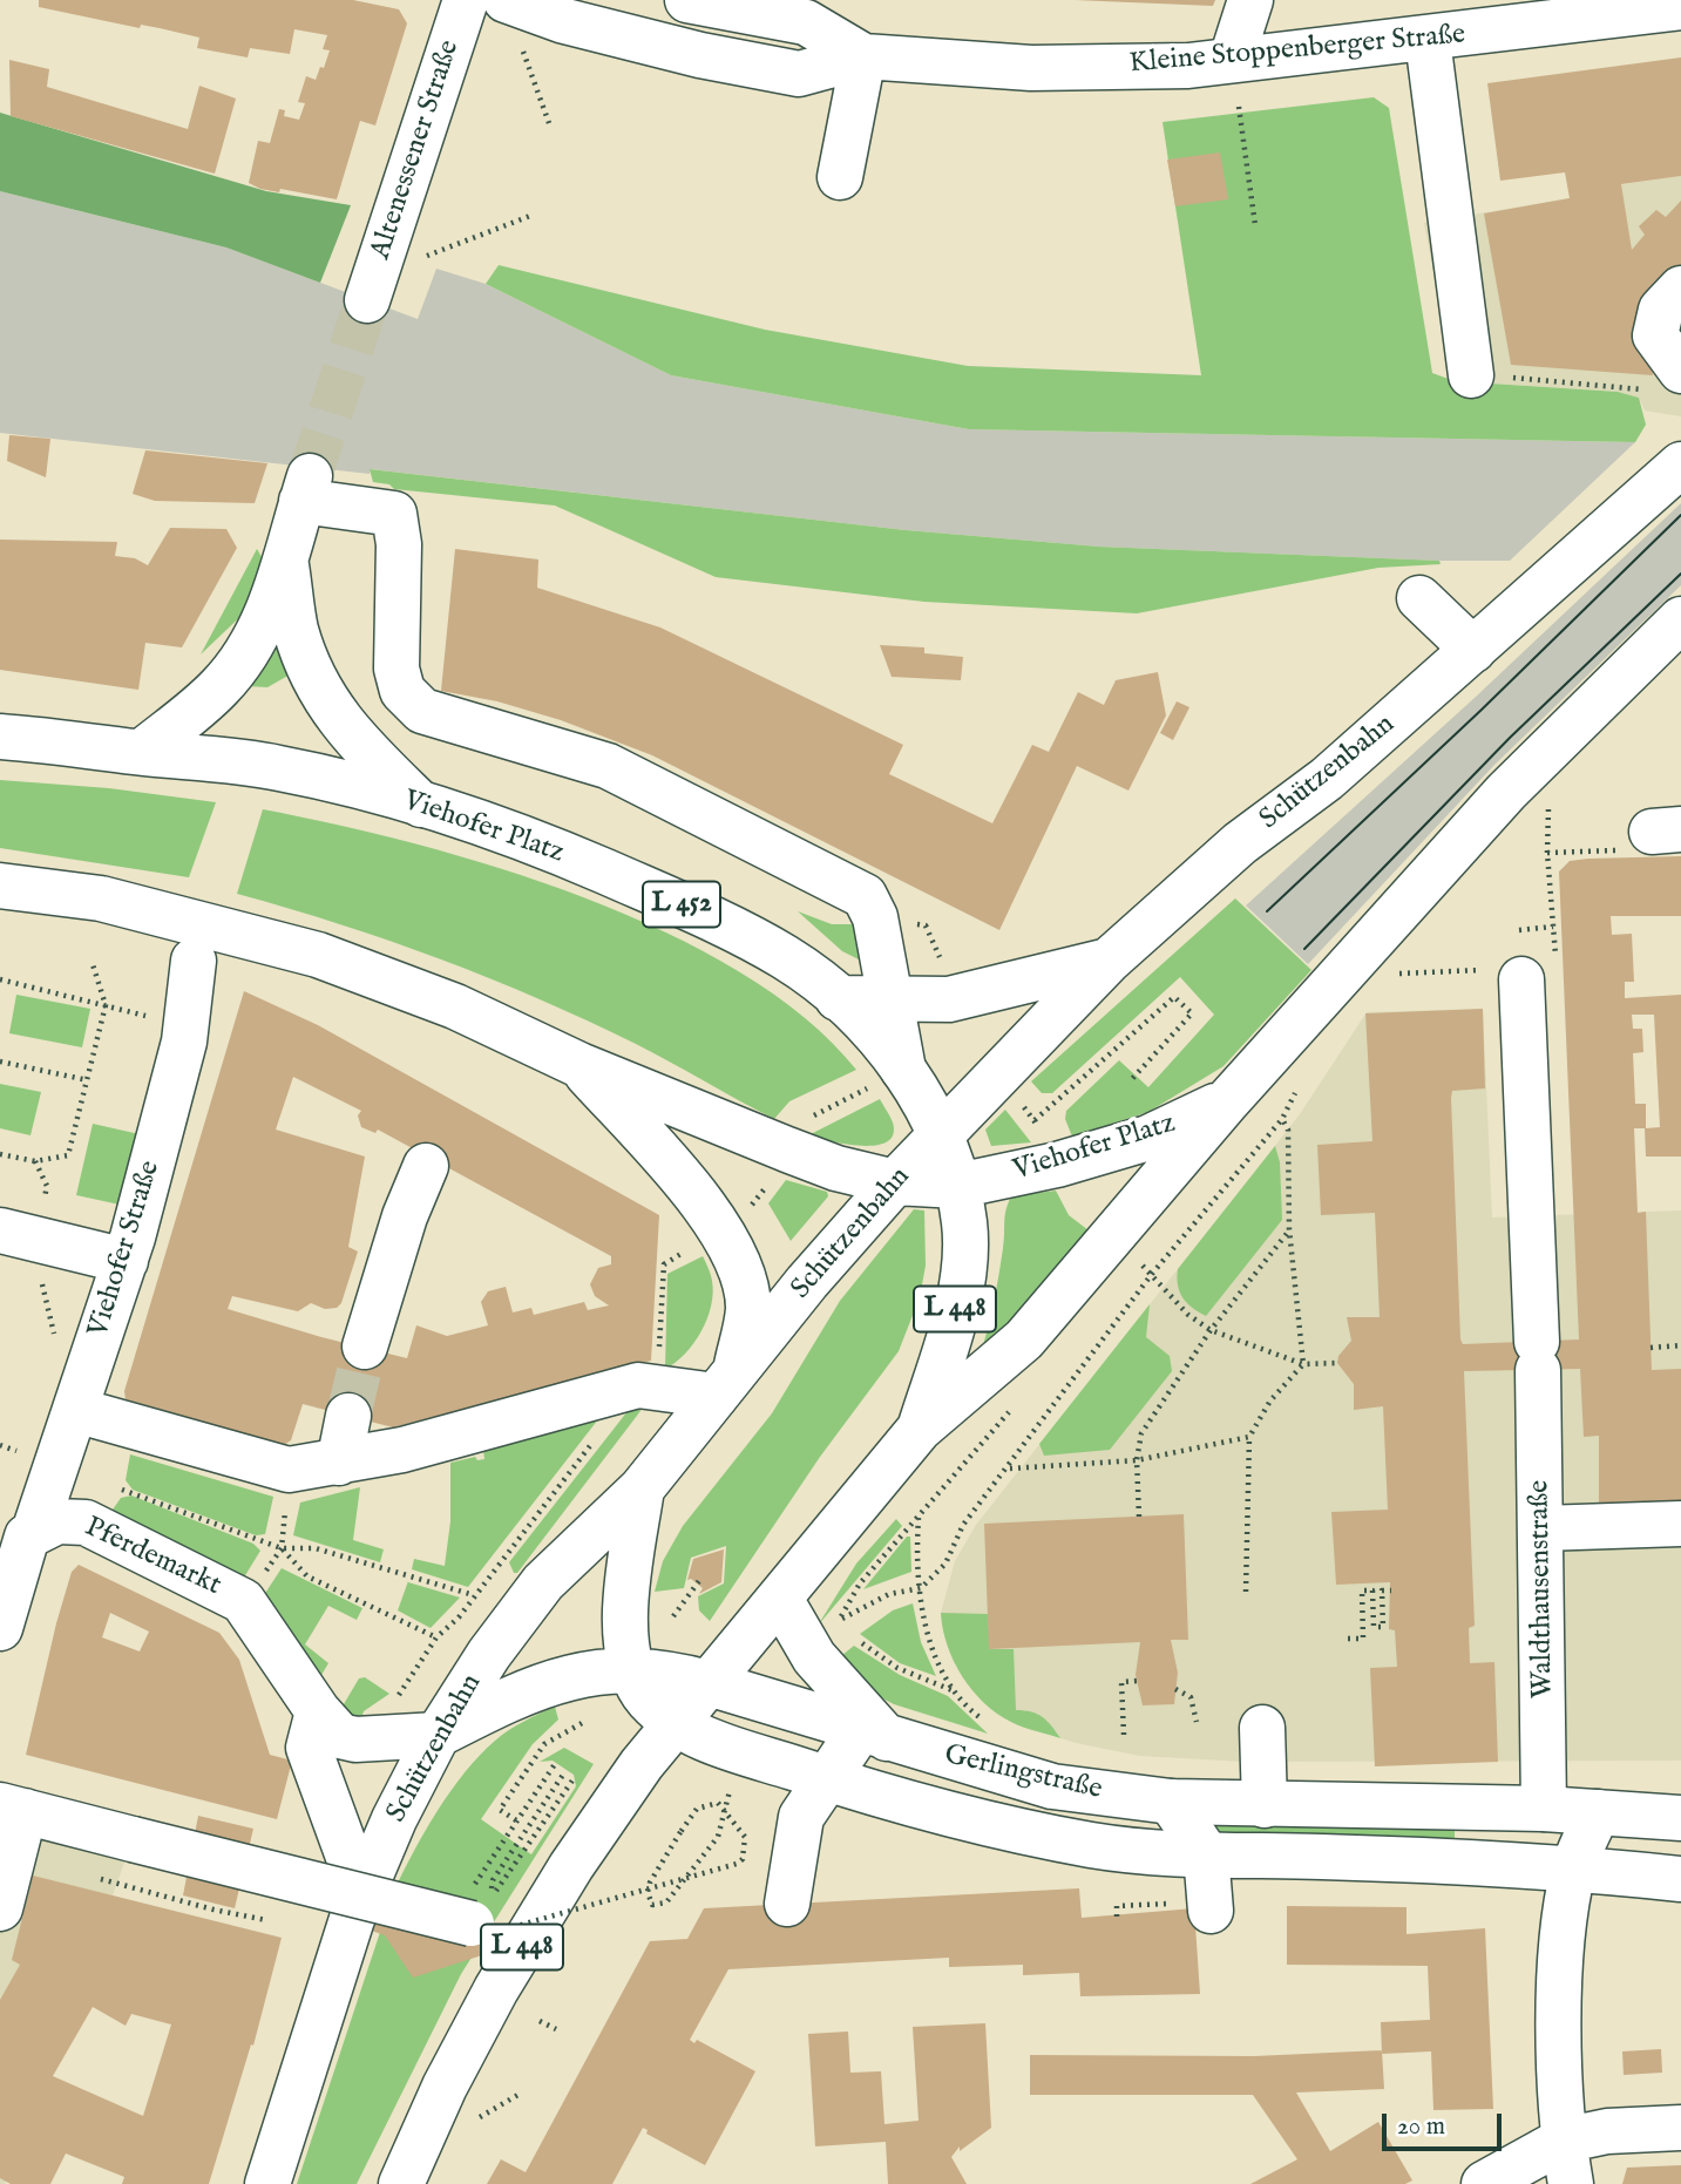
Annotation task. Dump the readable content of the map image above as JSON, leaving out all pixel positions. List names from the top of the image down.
{
  "streets": {
    "main road": [
      "Kleine Stoppenberger Straße",
      "Altenessener Straße",
      "Schützenbahn",
      "Viehofer Platz",
      "L 452",
      "Viehofer Straße",
      "L 448",
      "Pferdemarkt",
      "Waldthausenstraße",
      "Gerlingstraße"
    ]
  },
  "crossings": [
    ["Schützenbahn", "Viehofer Platz"],
    ["Schützenbahn", "Pferdemarkt"],
    ["Schützenbahn", "Gerlingstraße"],
    ["Viehofer Platz", "L 448"],
    ["Viehofer Straße", "Pferdemarkt"],
    ["L 448", "Gerlingstraße"],
    ["Pferdemarkt", "Gerlingstraße"],
    ["Waldthausenstraße", "Gerlingstraße"]
  ],
  "scale_bar": "20 m"
}
